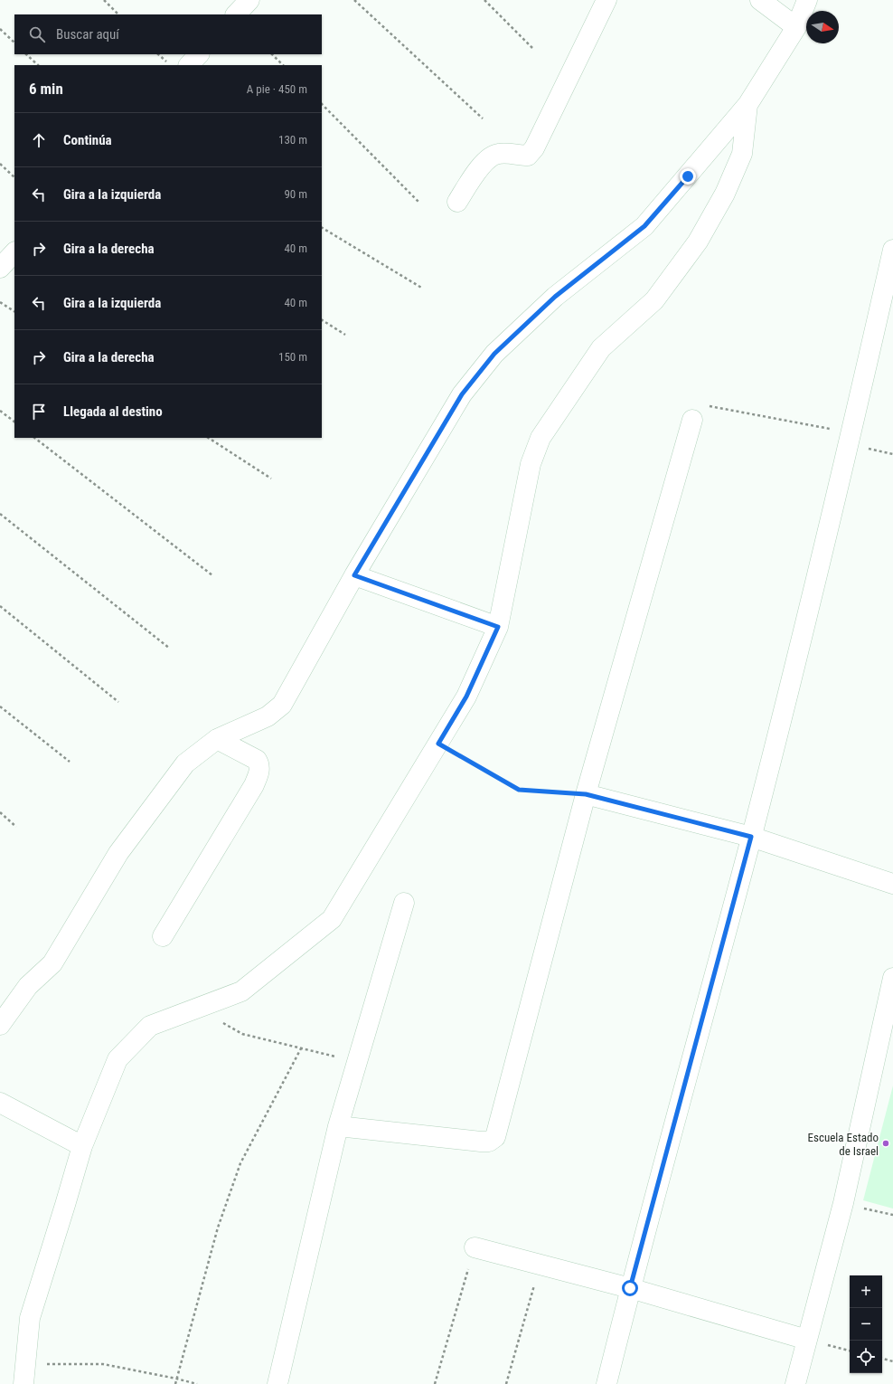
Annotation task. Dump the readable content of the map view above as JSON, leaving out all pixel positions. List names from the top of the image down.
{
  "places": ["Escuela Estado de Israel"],
  "north": "right",
  "page": {
    "search": "Buscar aquí",
    "heading": ["6 min", "A pie · 450 m"],
    "list": [
      ["Continúa", "130 m"],
      ["Gira a la izquierda", "90 m"],
      ["Gira a la derecha", "40 m"],
      ["Gira a la izquierda", "40 m"],
      ["Gira a la derecha", "150 m"],
      "Llegada al destino"
    ],
    "map_buttons": ["+", "−"]
  }
}
